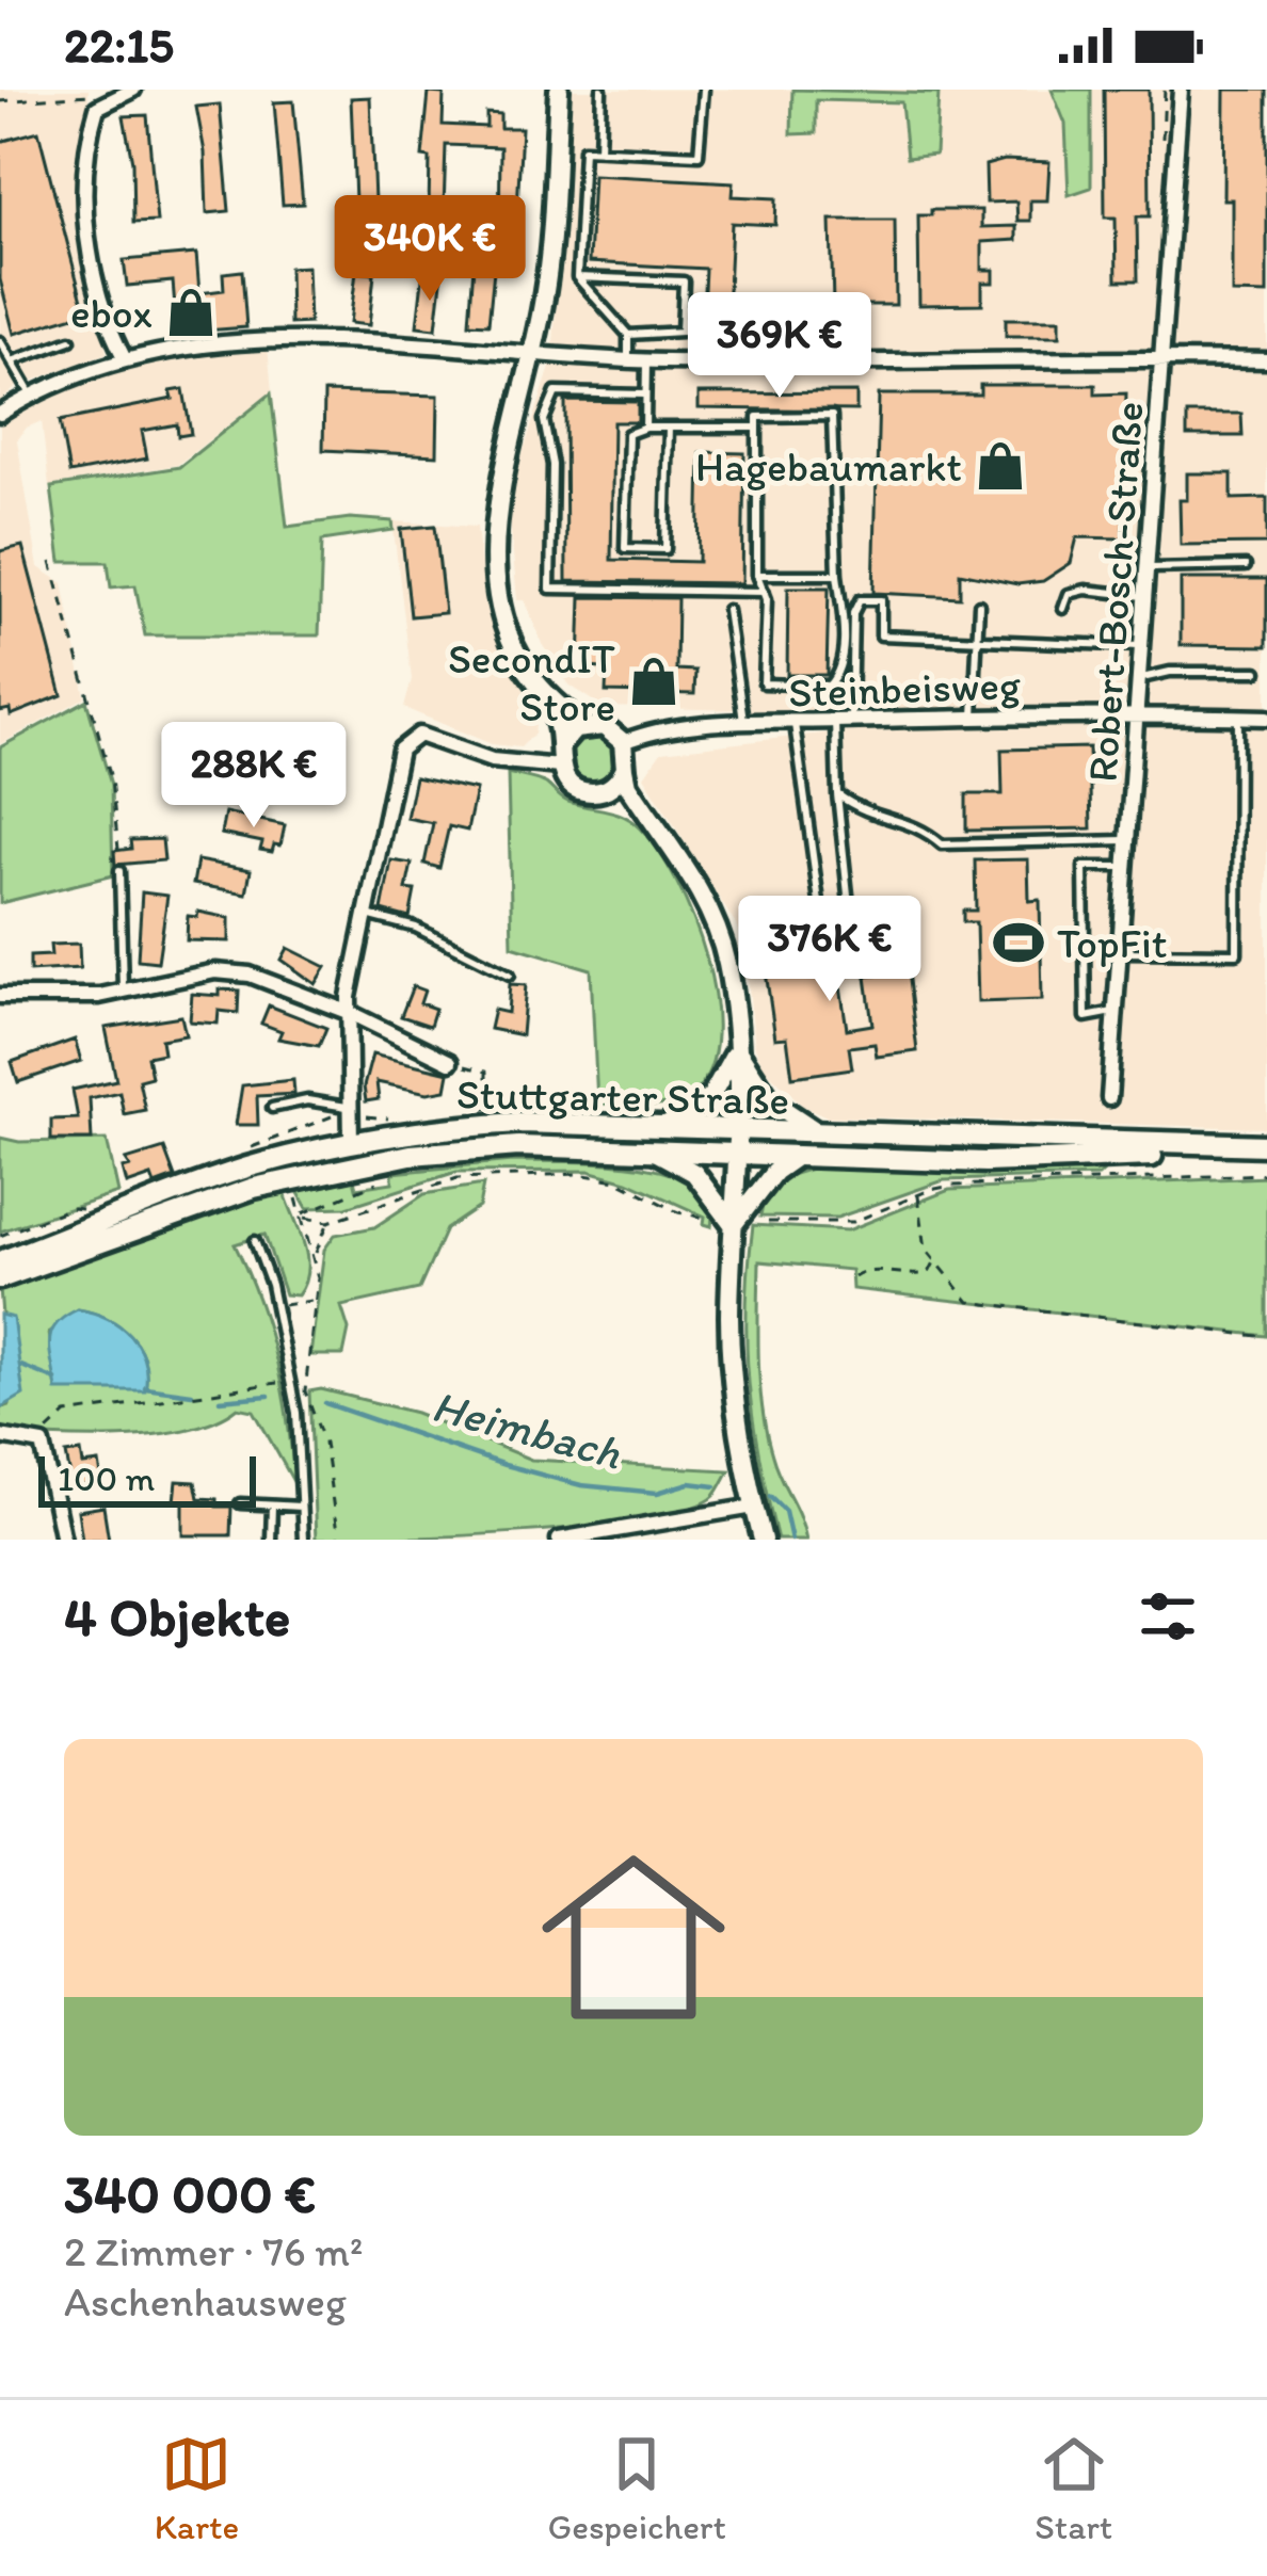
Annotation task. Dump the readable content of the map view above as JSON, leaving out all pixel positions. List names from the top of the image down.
{
  "streets": {
    "main road": ["Stuttgarter Straße"],
    "street": ["Robert-Bosch-Straße", "Steinbeisweg"]
  },
  "crossings": [
    ["Robert-Bosch-Straße", "Steinbeisweg"]
  ],
  "water": ["Heimbach"],
  "places": {
    "shop": ["ebox", "Hagebaumarkt", "SecondIT Store"],
    "sports": ["TopFit"]
  },
  "scale_bar": "100 m",
  "page": {
    "status": "22:15",
    "price": [
      "340K €",
      "369K €",
      "288K €",
      "376K €"
    ],
    "scale": "100 m",
    "heading": "4 Objekte",
    "list": [
      {
        "name": "340 000 €",
        "note": "2 Zimmer · 76 m² · Aschenhausweg"
      }
    ],
    "tabs": ["Karte", "Gespeichert", "Start"]
  }
}
